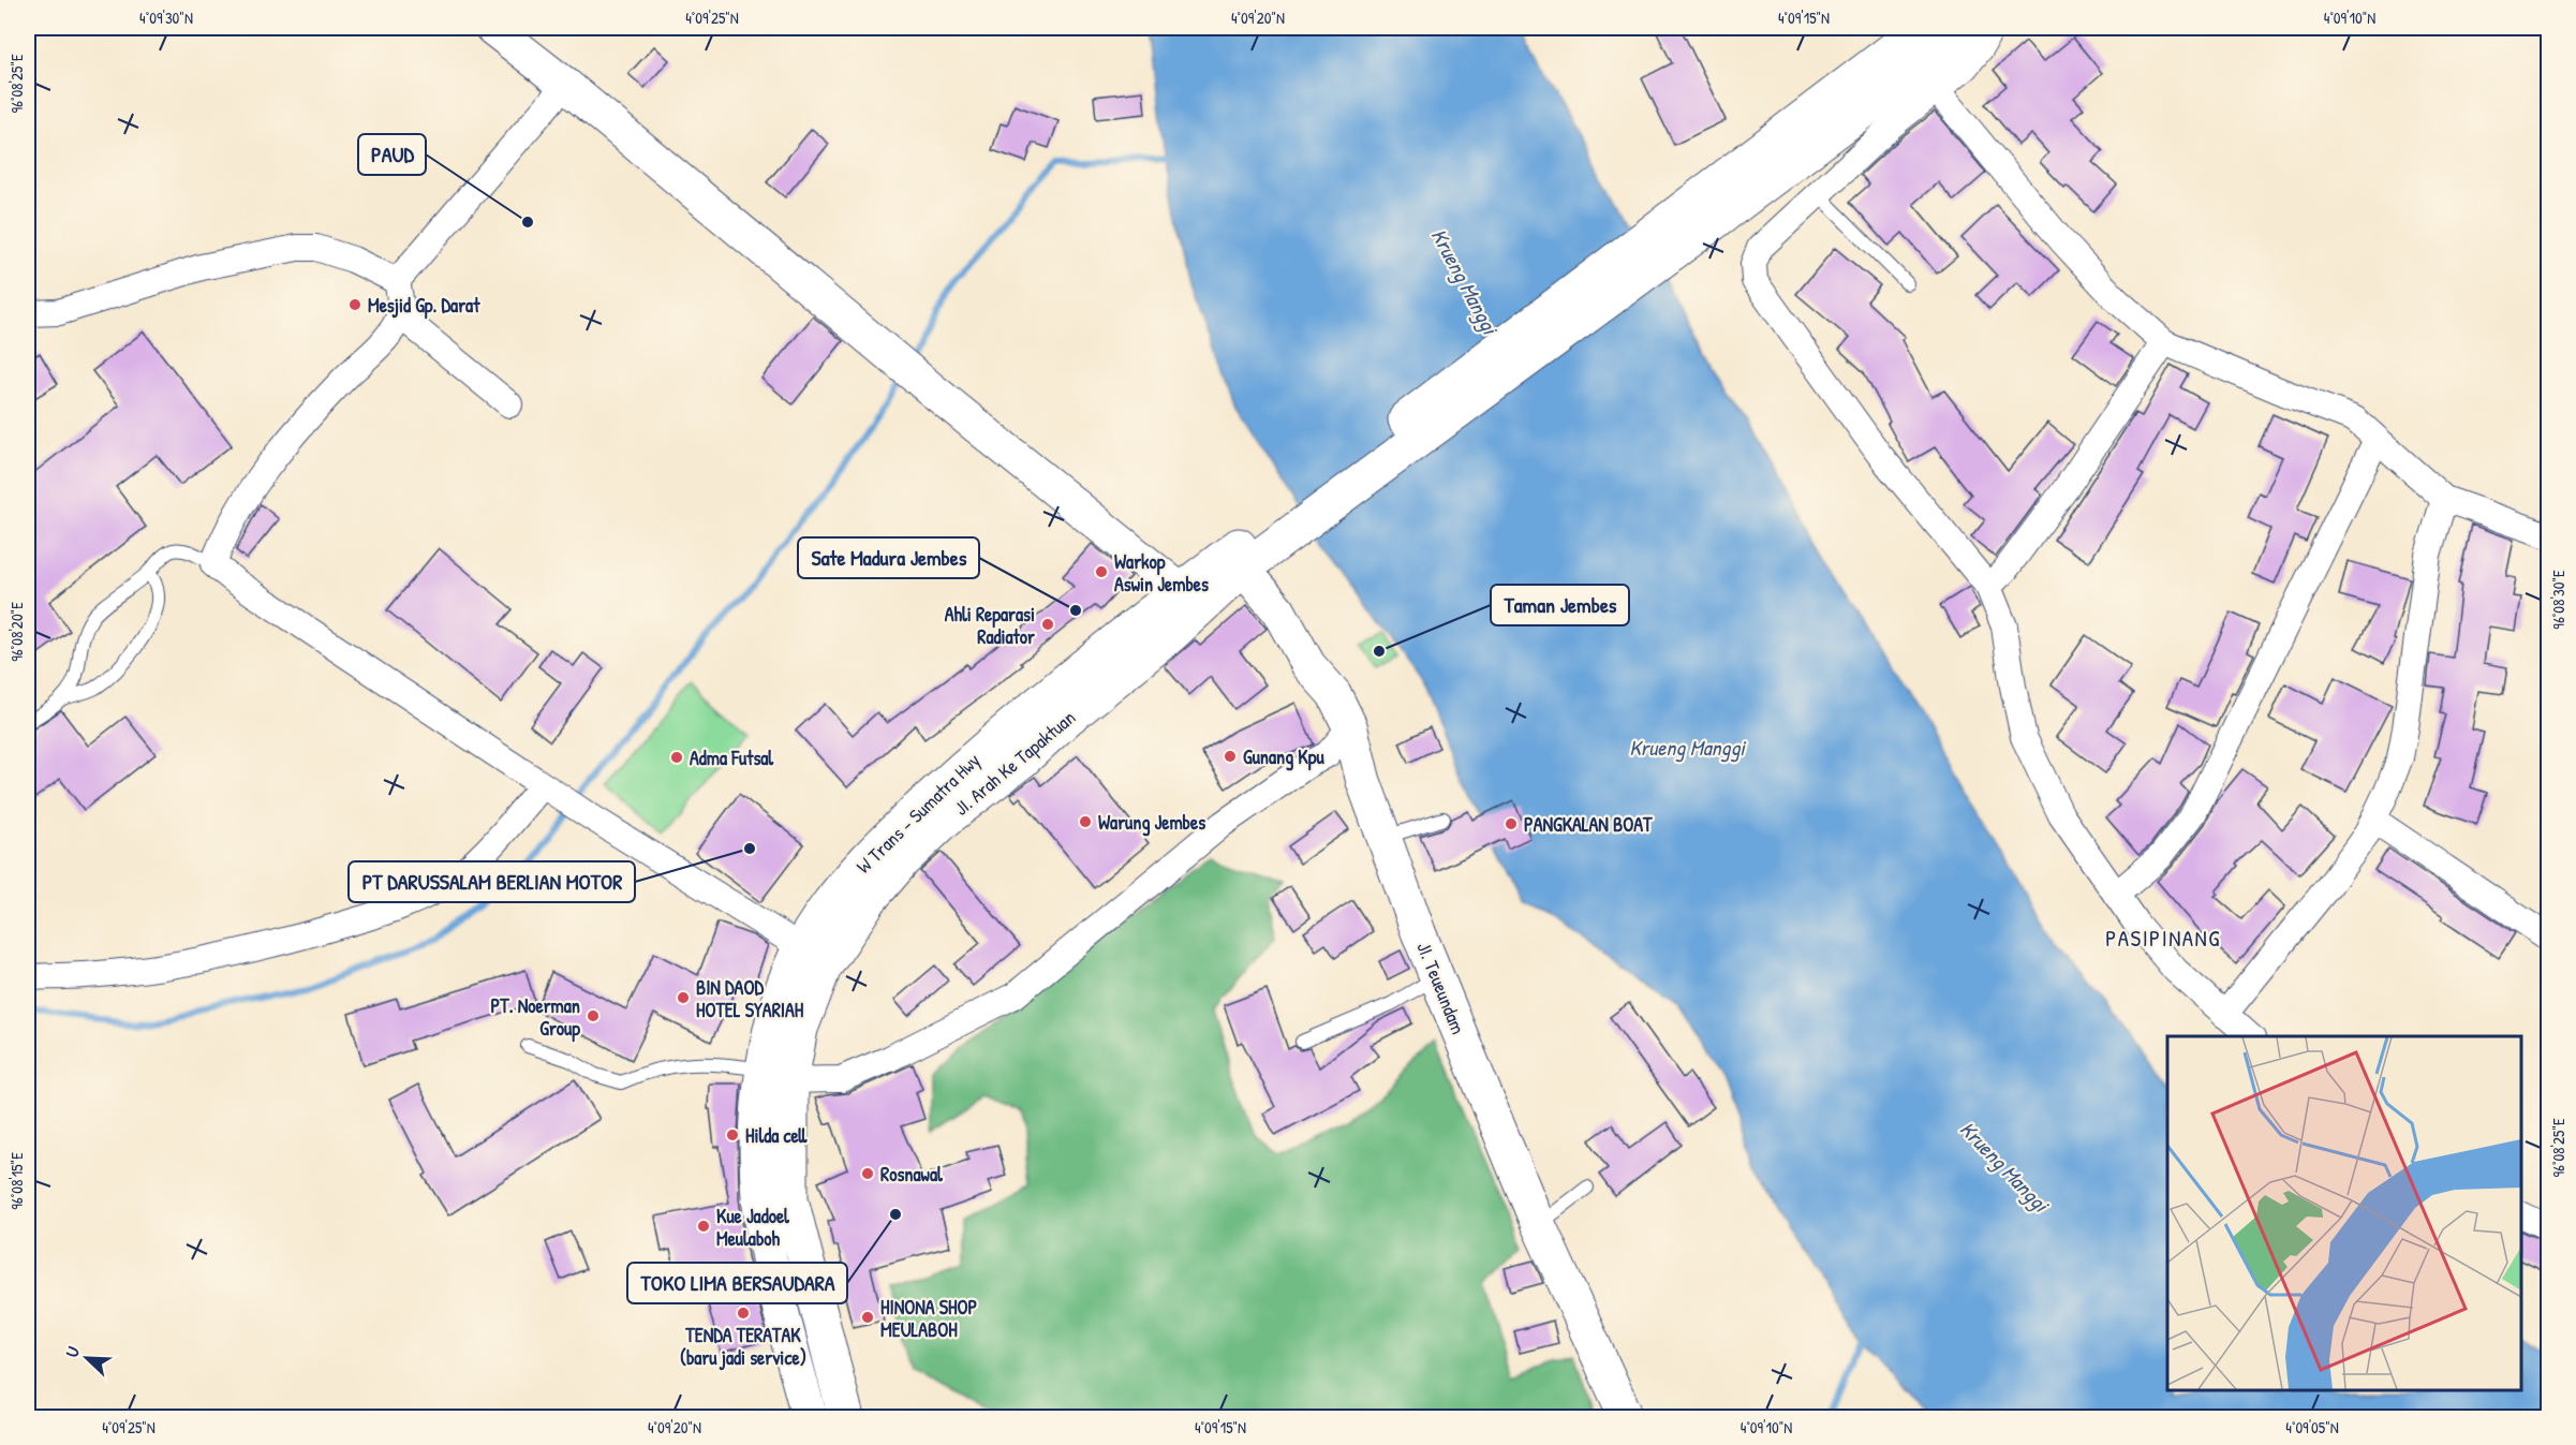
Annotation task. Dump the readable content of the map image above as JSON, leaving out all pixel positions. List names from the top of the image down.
{
  "streets": {
    "highway": ["JI. Arah Ke Tapaktuan", "W Trans - Sumatra Hwy"],
    "street": ["JI. Teueundam"]
  },
  "crossings": [
    ["JI. Arah Ke Tapaktuan", "W Trans - Sumatra Hwy"],
    ["JI. Arah Ke Tapaktuan", "JI. Teueundam"],
    ["W Trans - Sumatra Hwy", "JI. Teueundam"]
  ],
  "districts": ["PASIPINANG"],
  "water": ["Krueng Manggi"],
  "places": [
    "PAUD",
    "Mesjid Gp. Darat",
    "Warkop Aswin Jembes",
    "Sate Madura Jembes",
    "Ahli Reparasi Radiator",
    "Taman Jembes",
    "Gunang Kpu",
    "Adma Futsal",
    "Warung Jembes",
    "PANGKALAN BOAT",
    "PT DARUSSALAM BERLIAN MOTOR",
    "BIN DAOD HOTEL SYARIAH",
    "PT. Noerman Group",
    "Hilda cell",
    "Rosnawal",
    "TOKO LIMA BERSAUDARA",
    "Kue Jadoel Meulaboh",
    "TENDA TERATAK (baru jadi service)",
    "HINONA SHOP MEULABOH"
  ],
  "north": "top left",
  "coordinates": [
    "4°09'30\"N",
    "4°09'25\"N",
    "4°09'20\"N",
    "4°09'15\"N",
    "4°09'10\"N",
    "96°08'25\"E",
    "96°08'30\"E",
    "96°08'20\"E",
    "96°08'15\"E",
    "4°09'05\"N"
  ]
}
